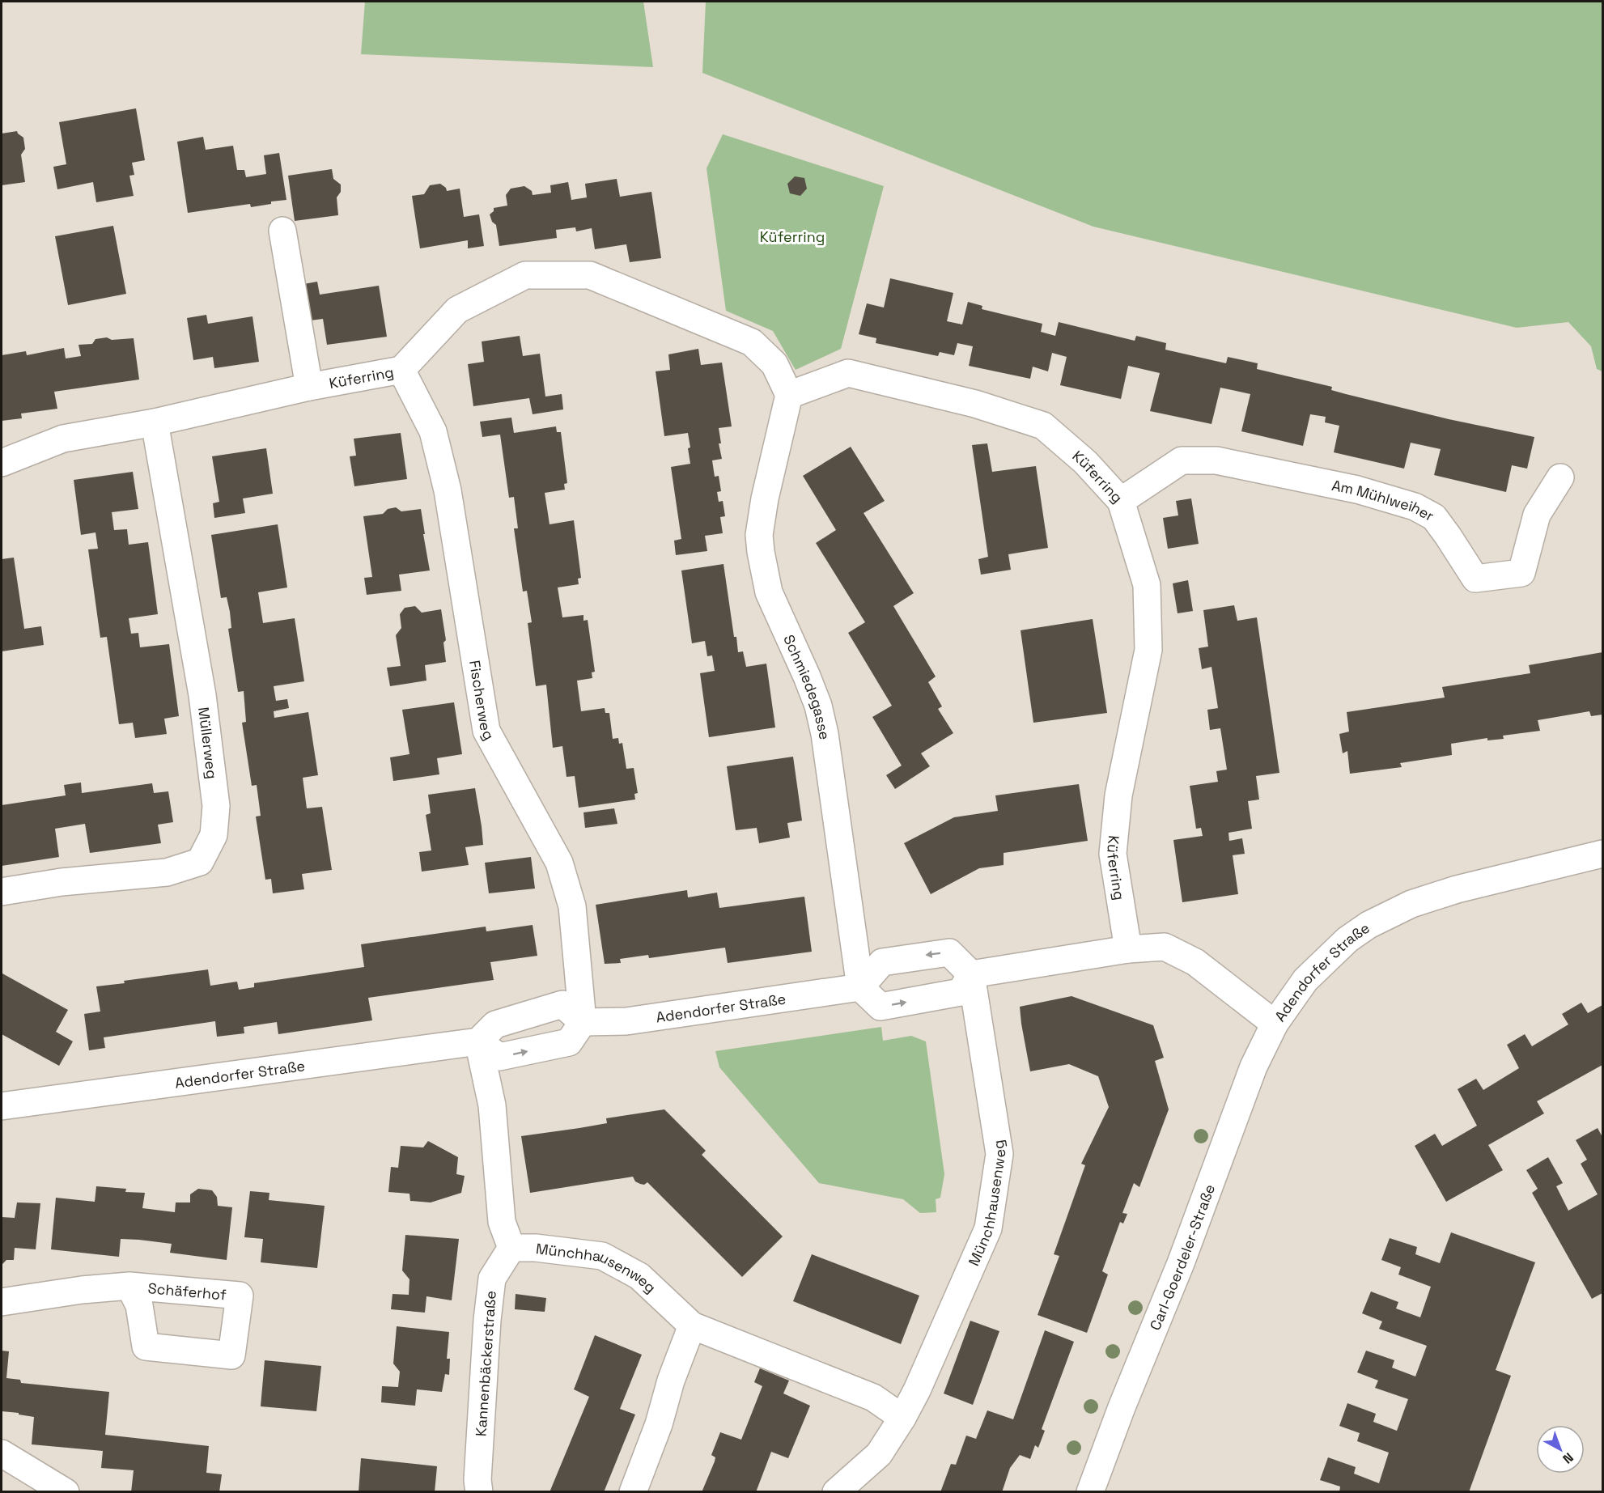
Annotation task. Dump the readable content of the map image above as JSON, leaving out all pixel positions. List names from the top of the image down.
{
  "streets": {
    "street": [
      "Küferring",
      "Am Mühlweiher",
      "Schmiedegasse",
      "Fischerweg",
      "Müllerweg",
      "Adendorfer Straße",
      "Münchhausenweg",
      "Carl-Goerdeler-Straße",
      "Schäferhof",
      "Kannenbäckerstraße"
    ]
  },
  "crossings": [
    ["Küferring", "Am Mühlweiher"],
    ["Küferring", "Schmiedegasse"],
    ["Küferring", "Fischerweg"],
    ["Küferring", "Müllerweg"],
    ["Küferring", "Adendorfer Straße"],
    ["Schmiedegasse", "Adendorfer Straße"],
    ["Fischerweg", "Adendorfer Straße"],
    ["Adendorfer Straße", "Münchhausenweg"],
    ["Adendorfer Straße", "Carl-Goerdeler-Straße"],
    ["Münchhausenweg", "Kannenbäckerstraße"]
  ],
  "parks": ["Küferring"],
  "north": "bottom right"
}
